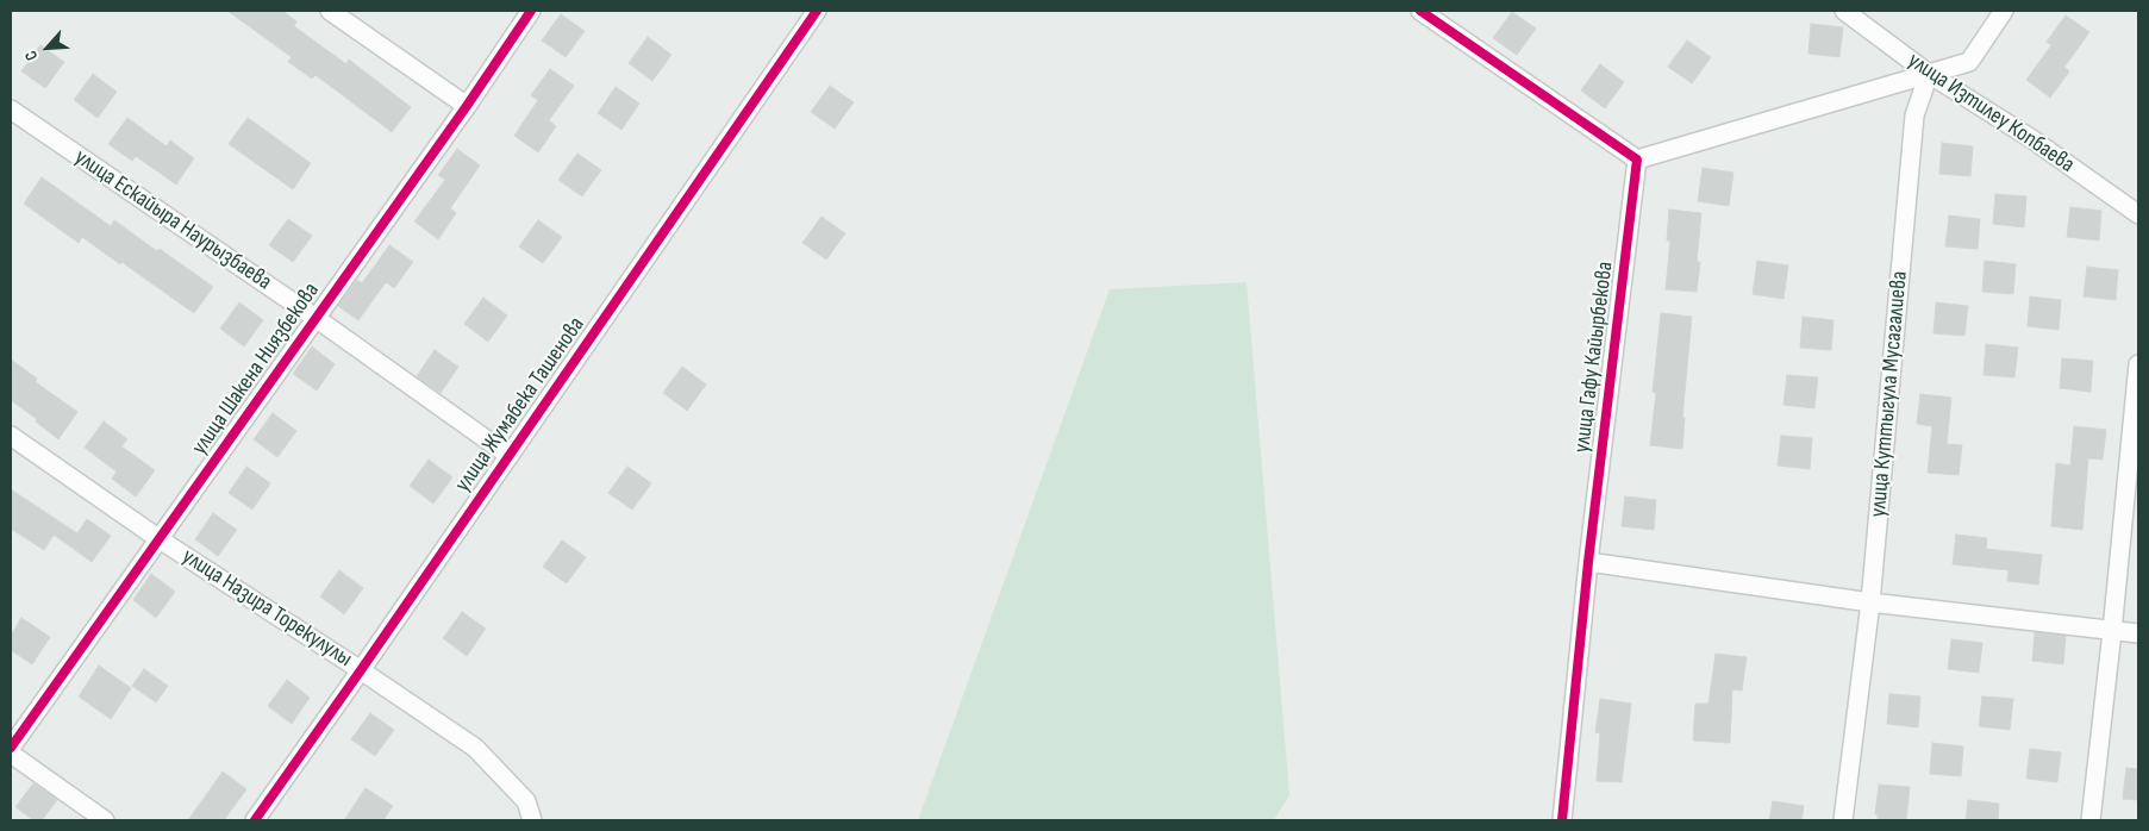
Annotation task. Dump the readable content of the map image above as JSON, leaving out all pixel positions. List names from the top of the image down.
{
  "streets": {
    "street": [
      "улица Изтилеу Копбаева",
      "улица Ескайыра Наурызбаева",
      "улица Гафу Кайырбекова",
      "улица Шакена Ниязбекова",
      "улица Куттыгула Мусагалиева",
      "улица Жумабека Ташенова",
      "улица Назира Торекулулы"
    ]
  },
  "crossings": [
    ["улица Изтилеу Копбаева", "улица Куттыгула Мусагалиева"],
    ["улица Ескайыра Наурызбаева", "улица Шакена Ниязбекова"],
    ["улица Ескайыра Наурызбаева", "улица Жумабека Ташенова"],
    ["улица Шакена Ниязбекова", "улица Назира Торекулулы"],
    ["улица Жумабека Ташенова", "улица Назира Торекулулы"]
  ],
  "north": "bottom left"
}
